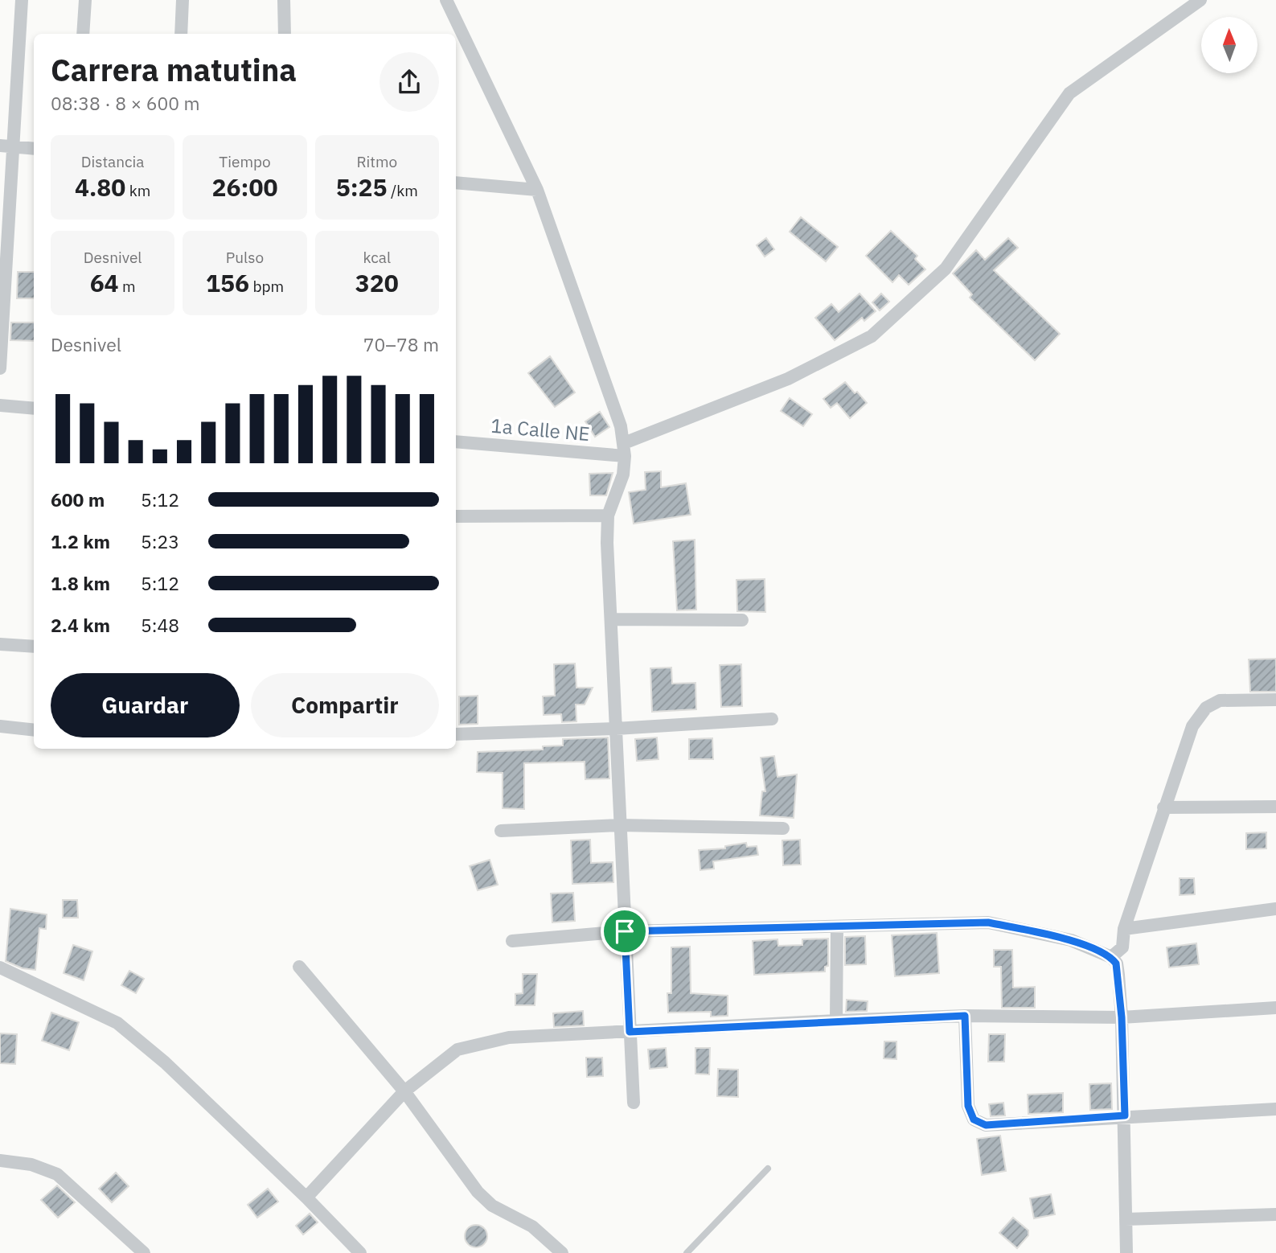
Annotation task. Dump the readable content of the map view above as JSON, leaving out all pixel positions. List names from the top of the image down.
{
  "streets": {
    "street": ["1a Calle NE"]
  },
  "north": "top",
  "page": {
    "heading": ["Carrera matutina", "08:38 · 8 × 600 m"],
    "stats": [
      ["Distancia", "4.80 km"],
      ["Tiempo", "26:00"],
      ["Ritmo", "5:25 /km"],
      ["Desnivel", "64 m"],
      ["Pulso", "156 bpm"],
      ["kcal", "320"]
    ],
    "chart": ["Desnivel", "70–78 m"],
    "list": [
      {
        "name": "600 m",
        "note": "5:12"
      },
      {
        "name": "1.2 km",
        "note": "5:23"
      },
      {
        "name": "1.8 km",
        "note": "5:12"
      },
      {
        "name": "2.4 km",
        "note": "5:48"
      }
    ],
    "buttons": ["Guardar", "Compartir"]
  }
}
